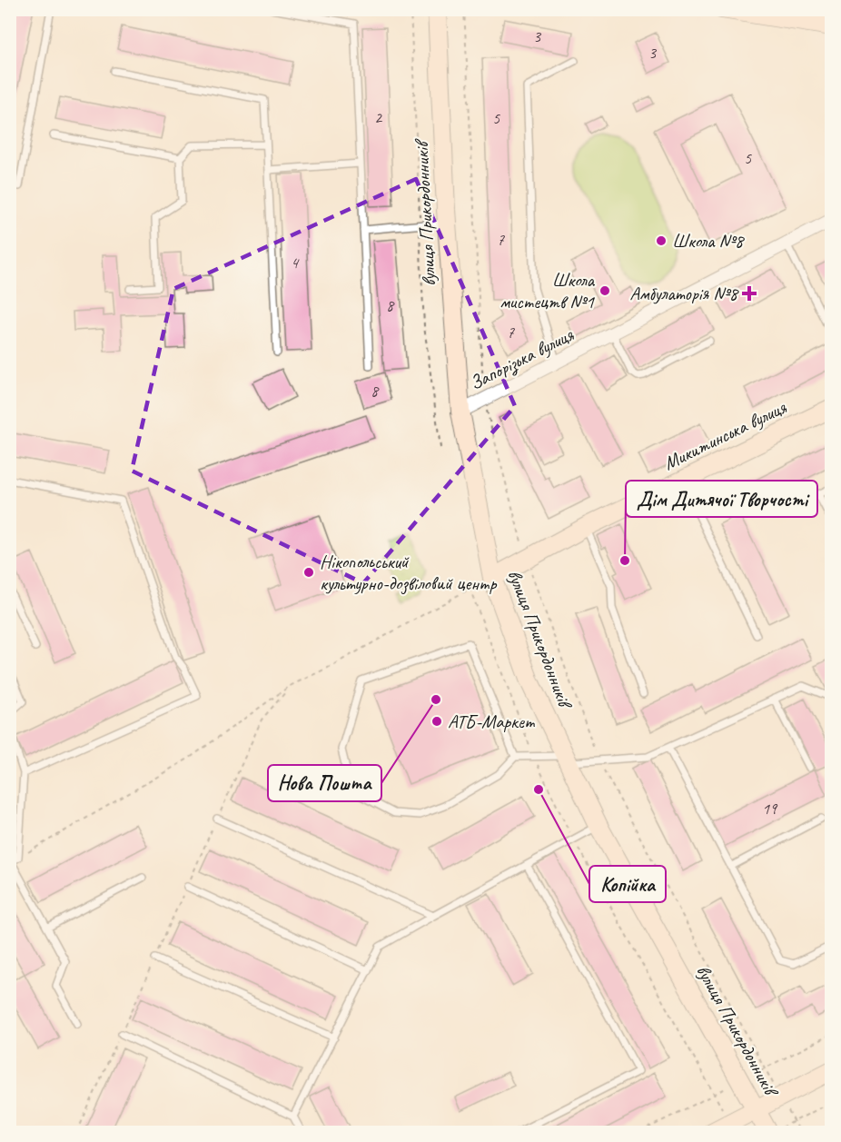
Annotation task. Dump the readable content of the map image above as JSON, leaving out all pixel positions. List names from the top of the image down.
{
  "streets": {
    "main road": ["вулиця Прикордонників", "Микитинська вулиця"],
    "street": ["Запорізька вулиця"]
  },
  "crossings": [
    ["вулиця Прикордонників", "Запорізька вулиця"],
    ["вулиця Прикордонників", "Микитинська вулиця"]
  ],
  "places": {
    "other": [
      "Школа №8",
      "Школа мистецтв №1",
      "Дім Дитячої Творчості",
      "Нікопольський культурно-дозвіловий центр",
      "Нова Пошта",
      "АТБ-Маркет",
      "Копійка"
    ],
    "health": ["Амбулаторія №8"]
  },
  "house_numbers": [
    "3",
    "3",
    "2",
    "5",
    "5",
    "7",
    "4",
    "8",
    "7",
    "8",
    "19"
  ]
}
